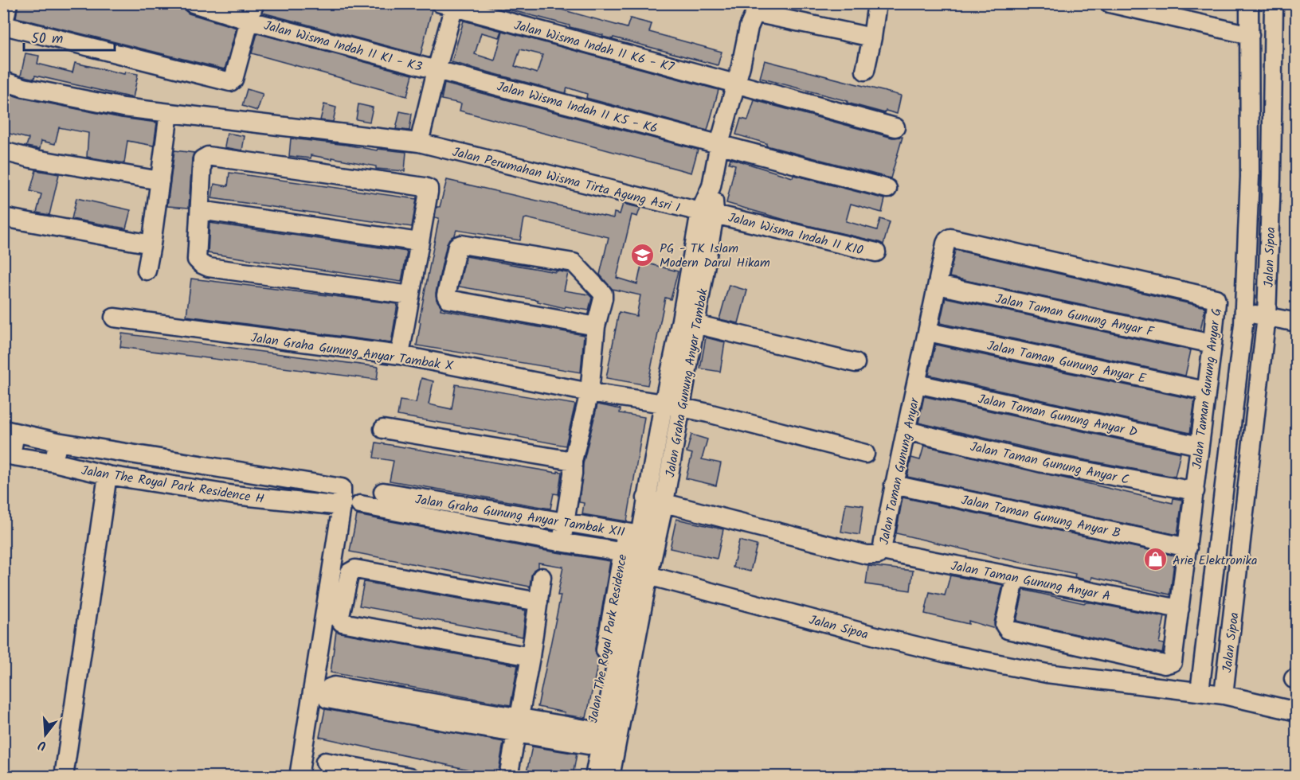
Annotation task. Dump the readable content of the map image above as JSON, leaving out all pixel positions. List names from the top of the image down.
{
  "streets": {
    "street": [
      "Jalan Wisma Indah II K1 - K3",
      "Jalan Wisma Indah II K6 - K7",
      "Jalan Wisma Indah II K5 - K6",
      "Jalan Perumahan Wisma Tirta Agung Asri I",
      "Jalan Wisma Indah II K10",
      "Jalan Sipoa",
      "Jalan Taman Gunung Anyar F",
      "Jalan Graha Gunung Anyar Tambak X",
      "Jalan Taman Gunung Anyar E",
      "Jalan Graha Gunung Anyar Tambak",
      "Jalan Taman Gunung Anyar G",
      "Jalan Taman Gunung Anyar D",
      "Jalan Taman Gunung Anyar C",
      "Jalan Taman Gunung Anyar",
      "Jalan The Royal Park Residence H",
      "Jalan Graha Gunung Anyar Tambak XII",
      "Jalan Taman Gunung Anyar B",
      "Jalan Taman Gunung Anyar A",
      "Jalan The Royal Park Residence"
    ]
  },
  "crossings": [
    ["Jalan Wisma Indah II K1 - K3", "Jalan Wisma Indah II K5 - K6"],
    ["Jalan Wisma Indah II K6 - K7", "Jalan Graha Gunung Anyar Tambak"],
    ["Jalan Wisma Indah II K5 - K6", "Jalan Graha Gunung Anyar Tambak"],
    ["Jalan Perumahan Wisma Tirta Agung Asri I", "Jalan Wisma Indah II K10"],
    ["Jalan Perumahan Wisma Tirta Agung Asri I", "Jalan Graha Gunung Anyar Tambak"],
    ["Jalan Wisma Indah II K10", "Jalan Graha Gunung Anyar Tambak"],
    ["Jalan Sipoa", "Jalan Graha Gunung Anyar Tambak"],
    ["Jalan Taman Gunung Anyar F", "Jalan Taman Gunung Anyar G"],
    ["Jalan Taman Gunung Anyar F", "Jalan Taman Gunung Anyar"],
    ["Jalan Graha Gunung Anyar Tambak X", "Jalan Graha Gunung Anyar Tambak"],
    ["Jalan Taman Gunung Anyar E", "Jalan Taman Gunung Anyar G"],
    ["Jalan Taman Gunung Anyar E", "Jalan Taman Gunung Anyar"],
    ["Jalan Graha Gunung Anyar Tambak", "Jalan Taman Gunung Anyar"],
    ["Jalan Graha Gunung Anyar Tambak", "Jalan Graha Gunung Anyar Tambak XII"],
    ["Jalan Graha Gunung Anyar Tambak", "Jalan The Royal Park Residence"],
    ["Jalan Taman Gunung Anyar G", "Jalan Taman Gunung Anyar D"],
    ["Jalan Taman Gunung Anyar G", "Jalan Taman Gunung Anyar C"],
    ["Jalan Taman Gunung Anyar G", "Jalan Taman Gunung Anyar"],
    ["Jalan Taman Gunung Anyar G", "Jalan Taman Gunung Anyar B"],
    ["Jalan Taman Gunung Anyar G", "Jalan Taman Gunung Anyar A"],
    ["Jalan Taman Gunung Anyar D", "Jalan Taman Gunung Anyar"],
    ["Jalan Taman Gunung Anyar C", "Jalan Taman Gunung Anyar"],
    ["Jalan Taman Gunung Anyar", "Jalan Taman Gunung Anyar B"],
    ["Jalan Taman Gunung Anyar", "Jalan Taman Gunung Anyar A"],
    ["Jalan Graha Gunung Anyar Tambak XII", "Jalan The Royal Park Residence"]
  ],
  "places": {
    "school or university": ["PG - TK Islam Modern Darul Hikam"],
    "shop": ["Arie Elektronika"]
  },
  "scale_bar": "50 m",
  "north": "bottom"
}
